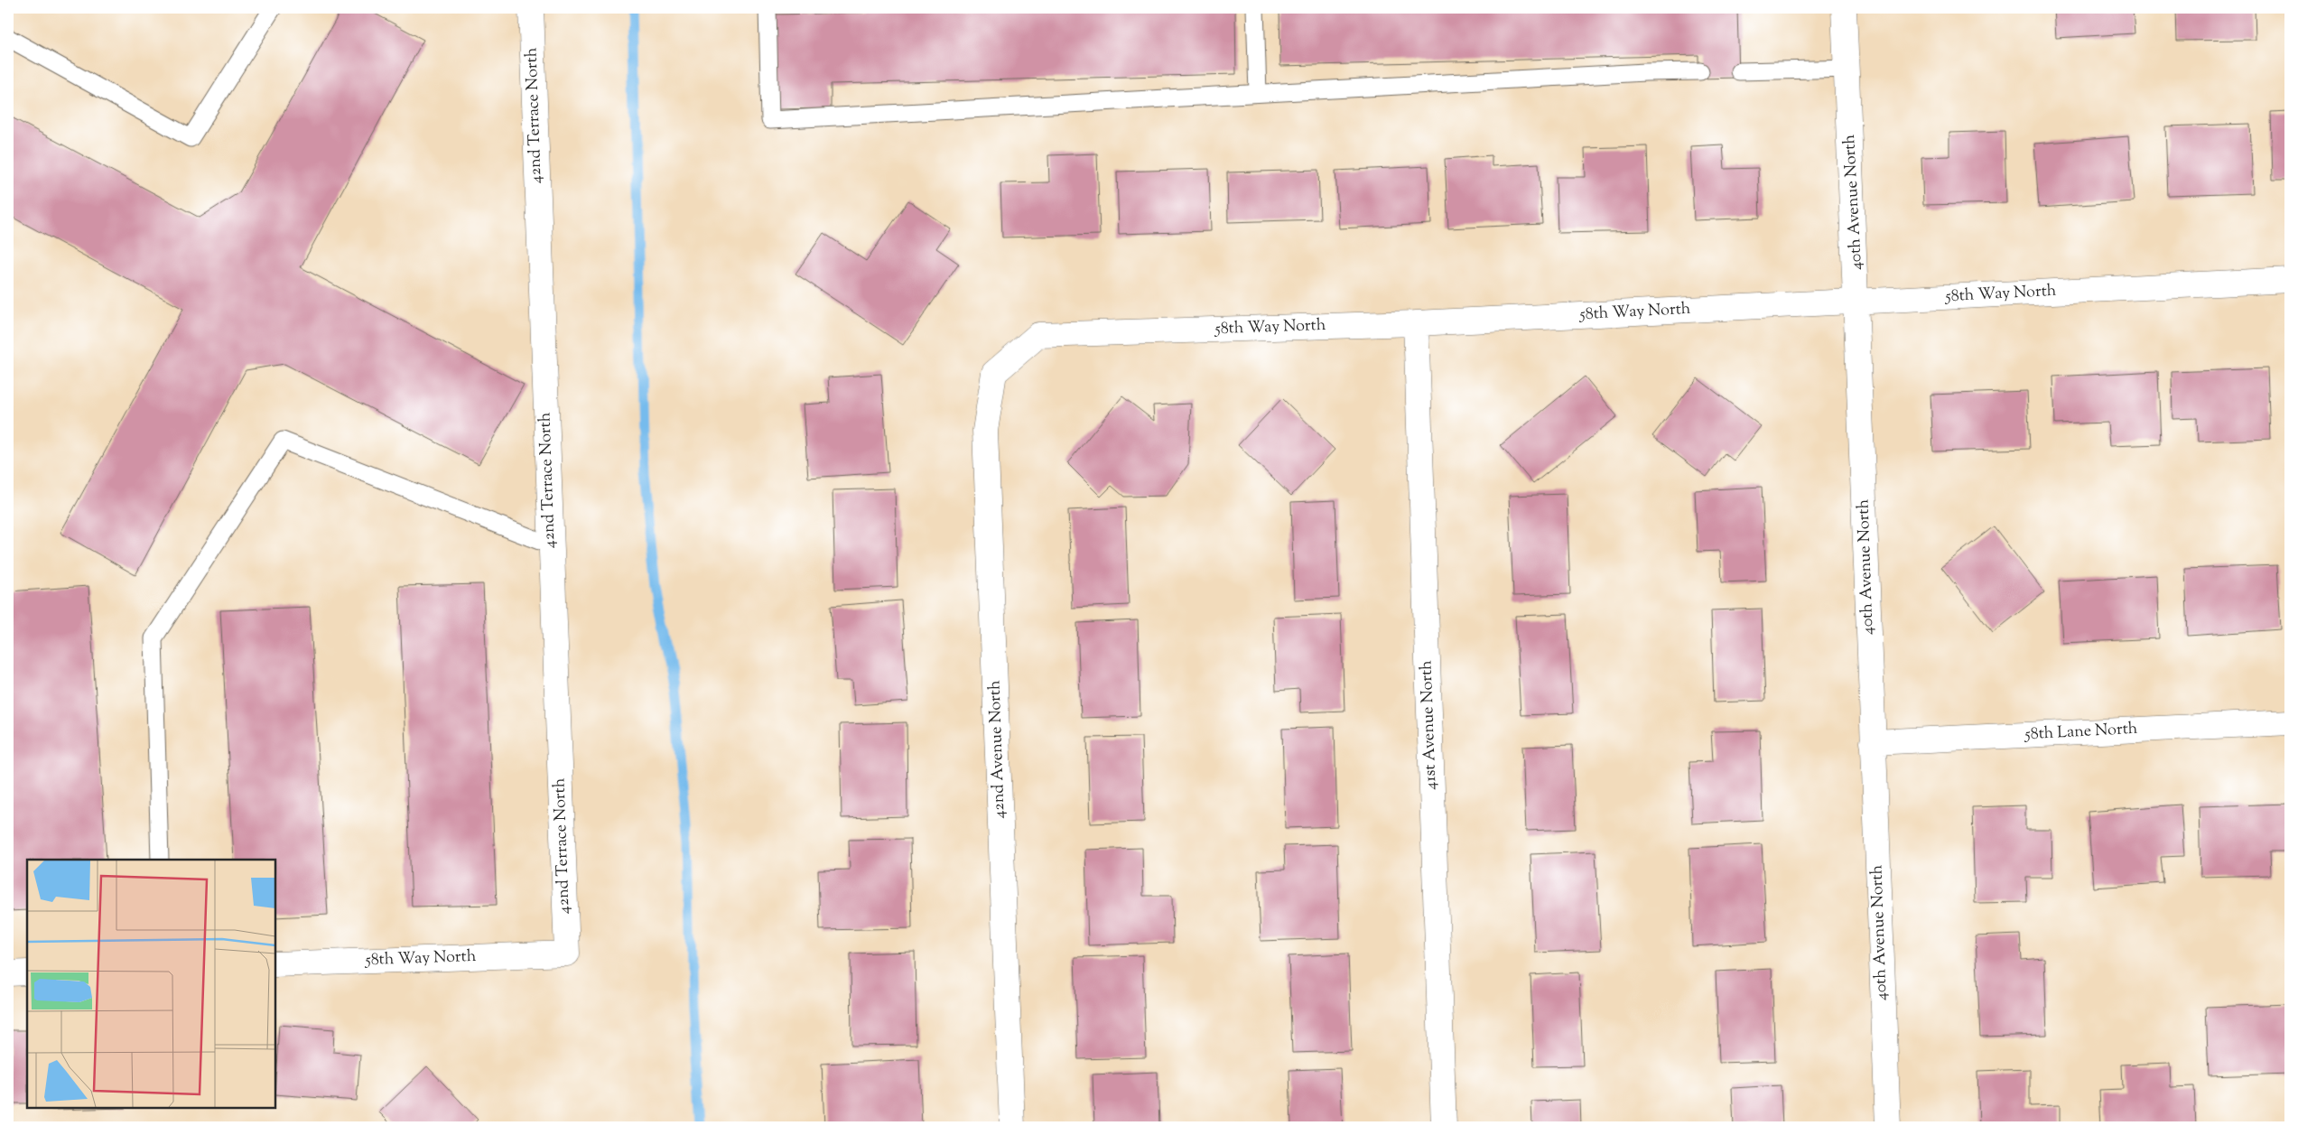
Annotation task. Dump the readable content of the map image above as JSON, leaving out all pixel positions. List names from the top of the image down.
{
  "streets": {
    "street": [
      "42nd Terrace North",
      "40th Avenue North",
      "58th Way North",
      "41st Avenue North",
      "58th Lane North",
      "42nd Avenue North"
    ]
  },
  "crossings": [
    ["42nd Terrace North", "58th Way North"],
    ["40th Avenue North", "58th Way North"],
    ["40th Avenue North", "58th Lane North"],
    ["58th Way North", "41st Avenue North"],
    ["58th Way North", "42nd Avenue North"]
  ]
}
